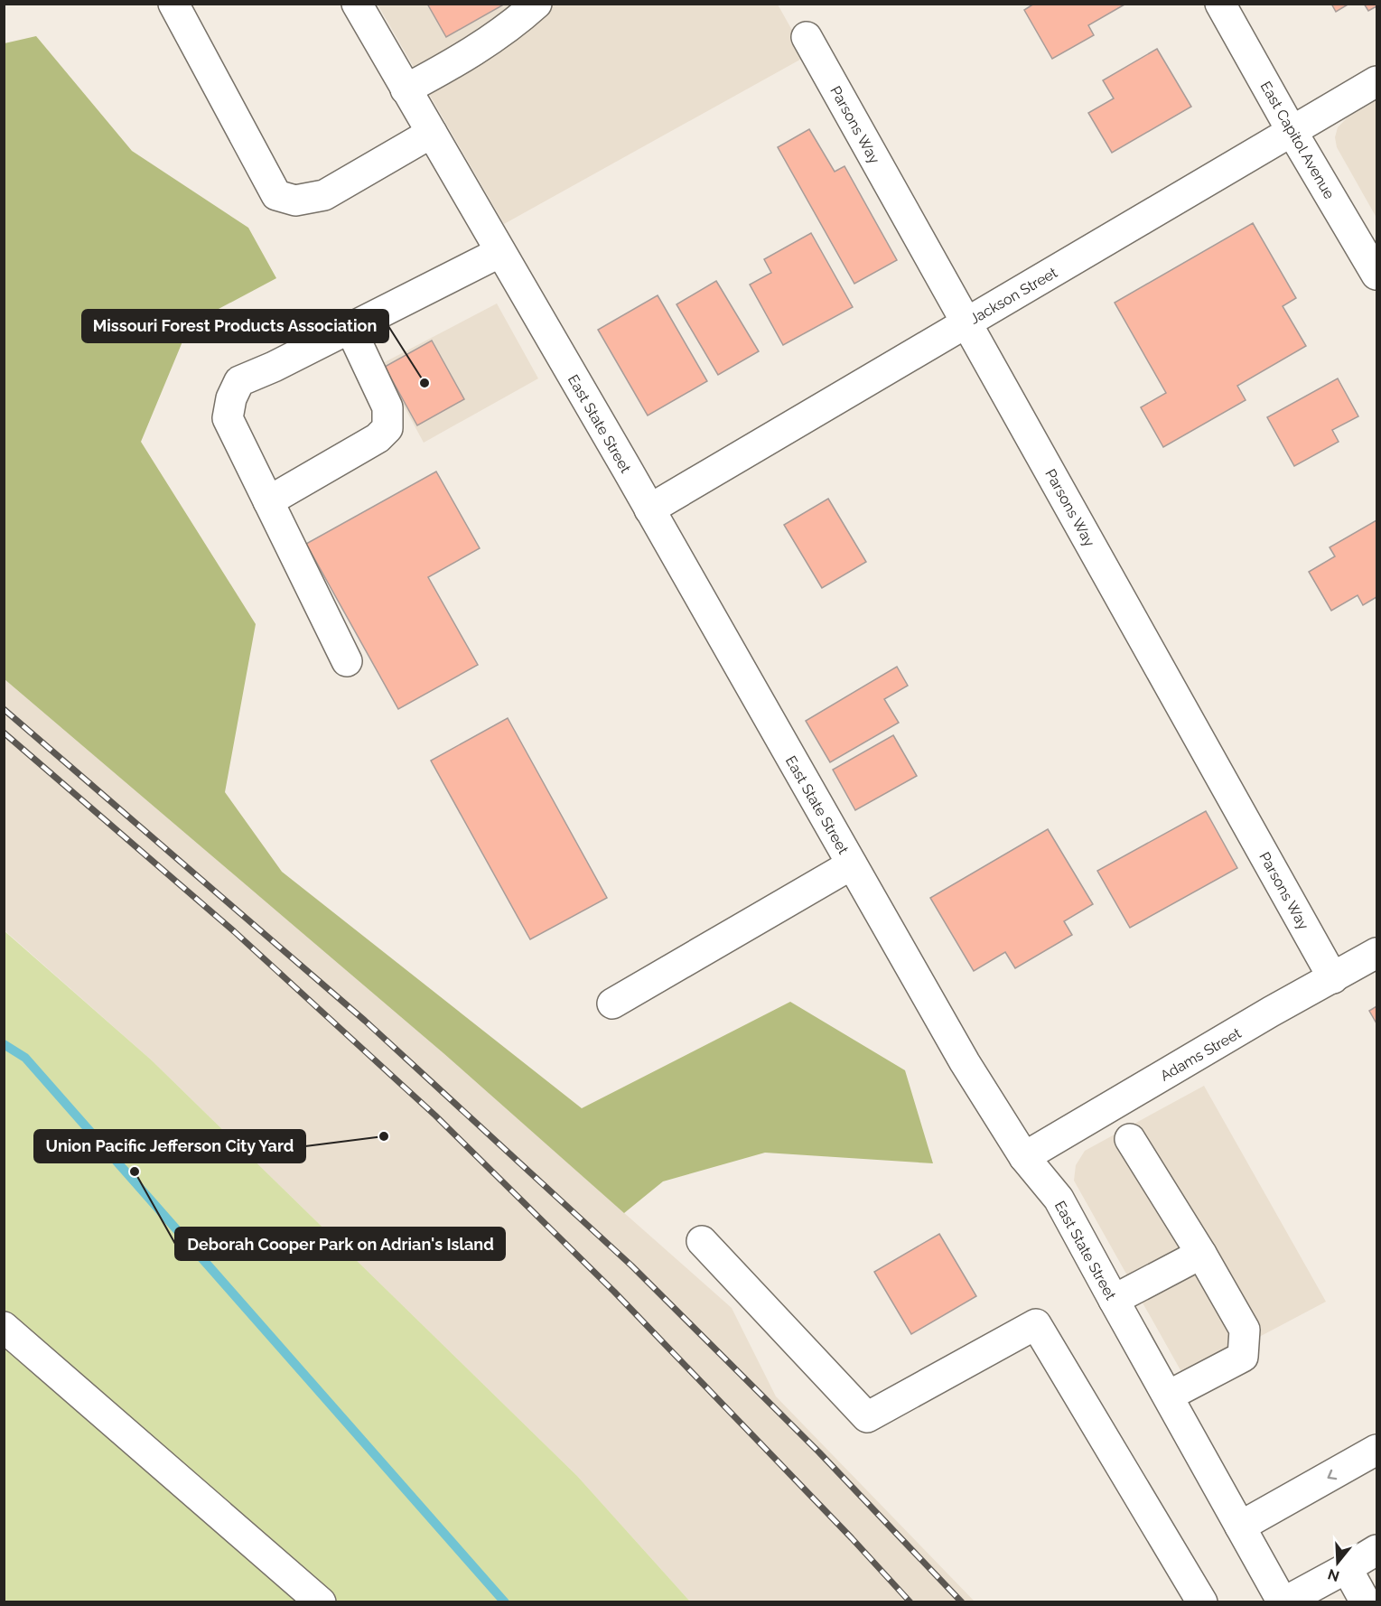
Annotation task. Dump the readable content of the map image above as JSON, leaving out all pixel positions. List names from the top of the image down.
{
  "streets": {
    "street": [
      "Parsons Way",
      "East Capitol Avenue",
      "Jackson Street",
      "East State Street",
      "Adams Street"
    ]
  },
  "crossings": [
    ["Parsons Way", "Jackson Street"],
    ["Parsons Way", "Adams Street"],
    ["East Capitol Avenue", "Jackson Street"],
    ["Jackson Street", "East State Street"],
    ["East State Street", "Adams Street"]
  ],
  "places": ["Missouri Forest Products Association", "Union Pacific Jefferson City Yard", "Deborah Cooper Park on Adrian's Island"],
  "north": "bottom"
}
